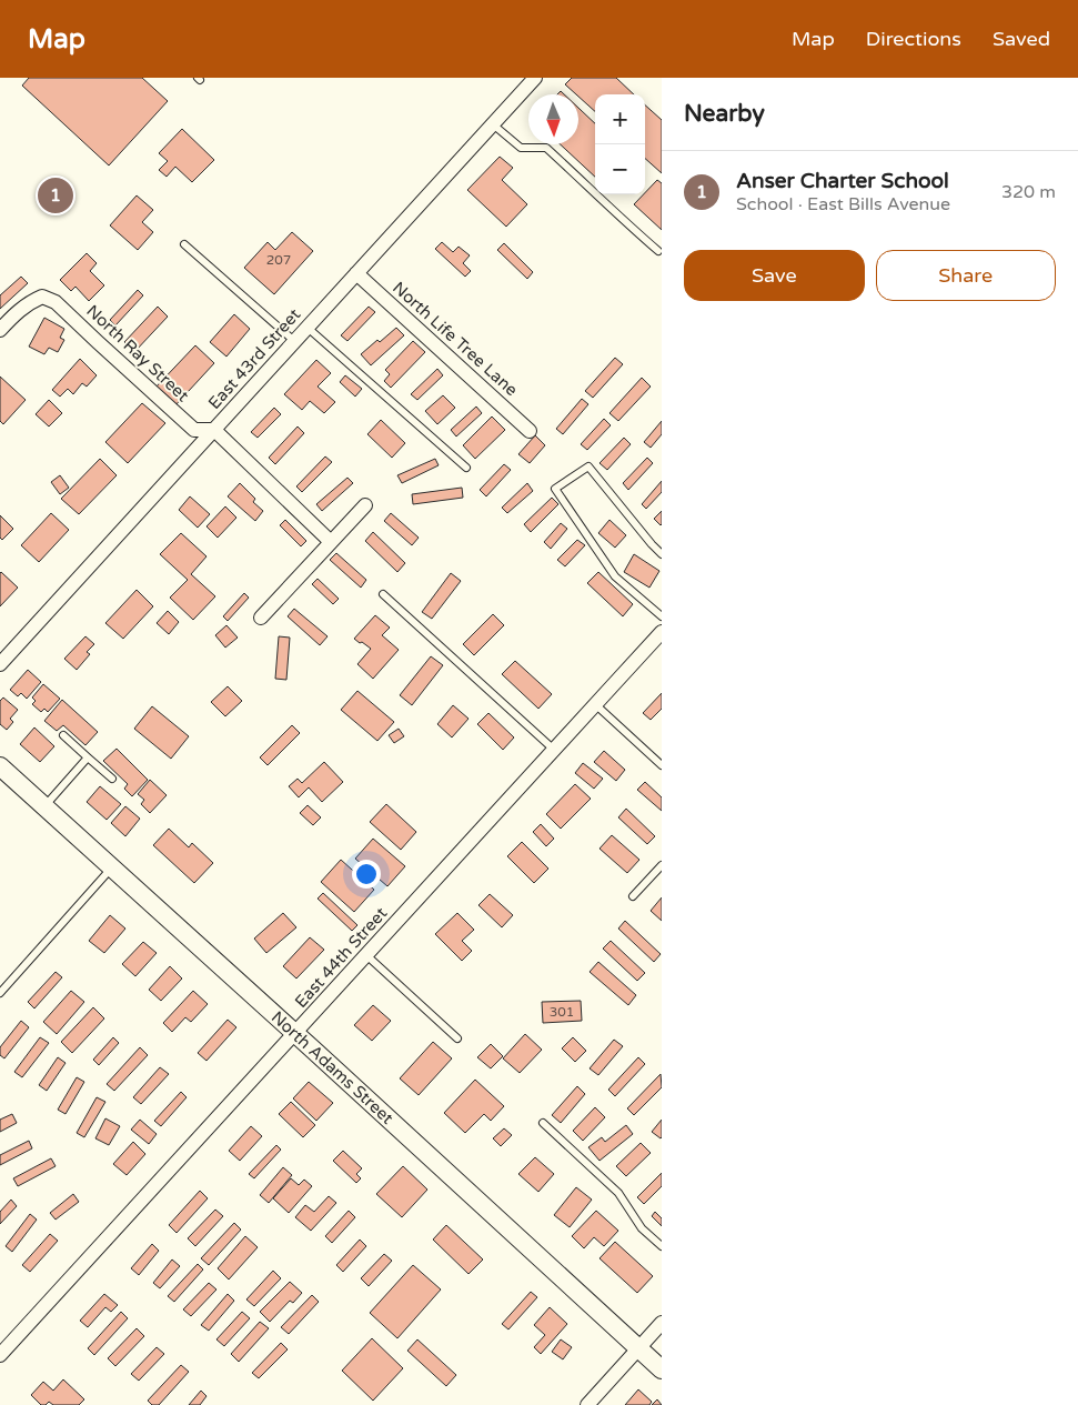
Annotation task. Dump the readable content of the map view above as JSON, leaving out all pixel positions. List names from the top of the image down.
{
  "streets": {
    "street": [
      "North Life Tree Lane",
      "North Ray Street",
      "East 43rd Street",
      "East 44th Street",
      "North Adams Street"
    ]
  },
  "crossings": [
    ["North Life Tree Lane", "East 43rd Street"],
    ["North Ray Street", "East 43rd Street"],
    ["East 44th Street", "North Adams Street"]
  ],
  "house_numbers": ["207", "301"],
  "north": "bottom",
  "page": {
    "header": "Map",
    "nav": ["Map", "Directions", "Saved"],
    "heading": "Nearby",
    "map_buttons": ["+", "−"],
    "list": [
      {
        "mark": "1",
        "name": "Anser Charter School",
        "note": "School · East Bills Avenue",
        "value": "320 m"
      }
    ],
    "pins": "1",
    "buttons": ["Save", "Share"]
  }
}
